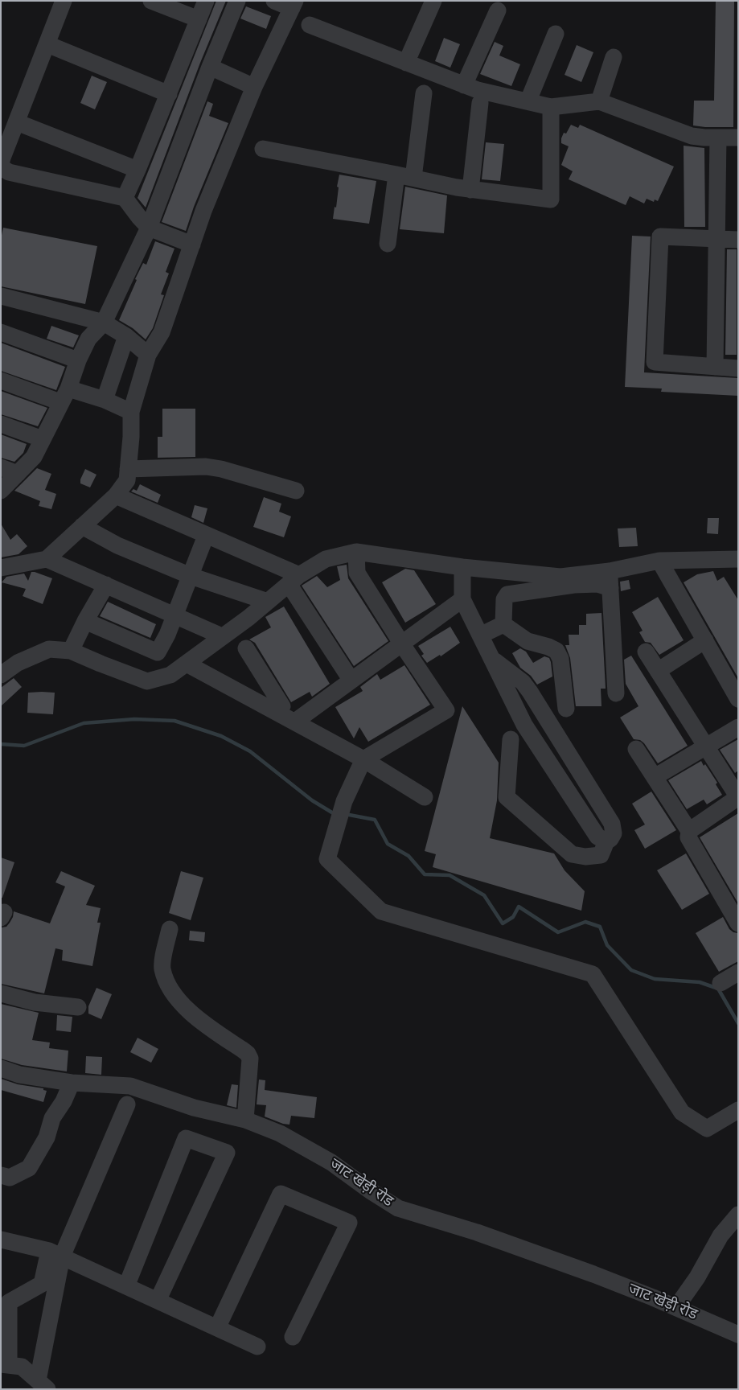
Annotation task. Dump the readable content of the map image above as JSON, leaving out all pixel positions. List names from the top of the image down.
{
  "streets": {
    "street": ["जाट खेड़ी रोड"]
  }
}
